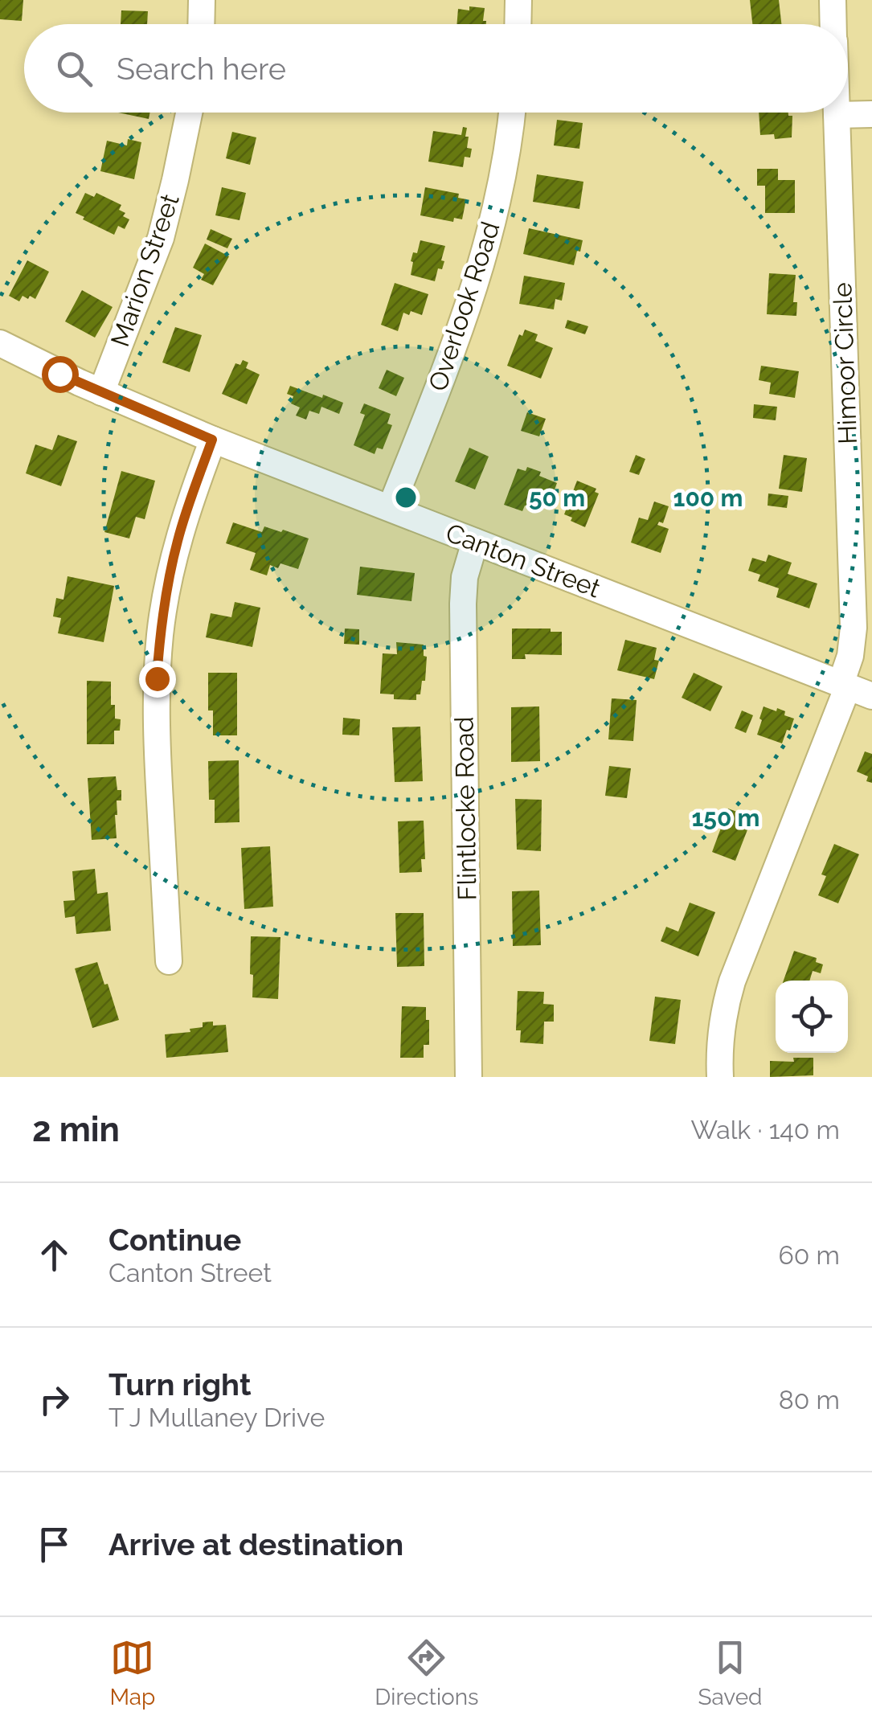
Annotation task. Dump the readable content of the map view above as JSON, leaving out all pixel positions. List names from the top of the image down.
{
  "streets": {
    "street": [
      "Marion Street",
      "Overlook Road",
      "Himoor Circle",
      "Canton Street",
      "Flintlocke Road"
    ]
  },
  "crossings": [
    ["Marion Street", "Canton Street"],
    ["Overlook Road", "Canton Street"],
    ["Himoor Circle", "Canton Street"],
    ["Canton Street", "Flintlocke Road"]
  ],
  "page": {
    "search": "Search here",
    "heading": ["2 min", "Walk · 140 m"],
    "list": [
      ["Continue", "Canton Street", "60 m"],
      ["Turn right", "T J Mullaney Drive", "80 m"],
      "Arrive at destination"
    ],
    "nav": ["Map", "Directions", "Saved"]
  },
  "rings": ["50 m", "100 m", "150 m"]
}
